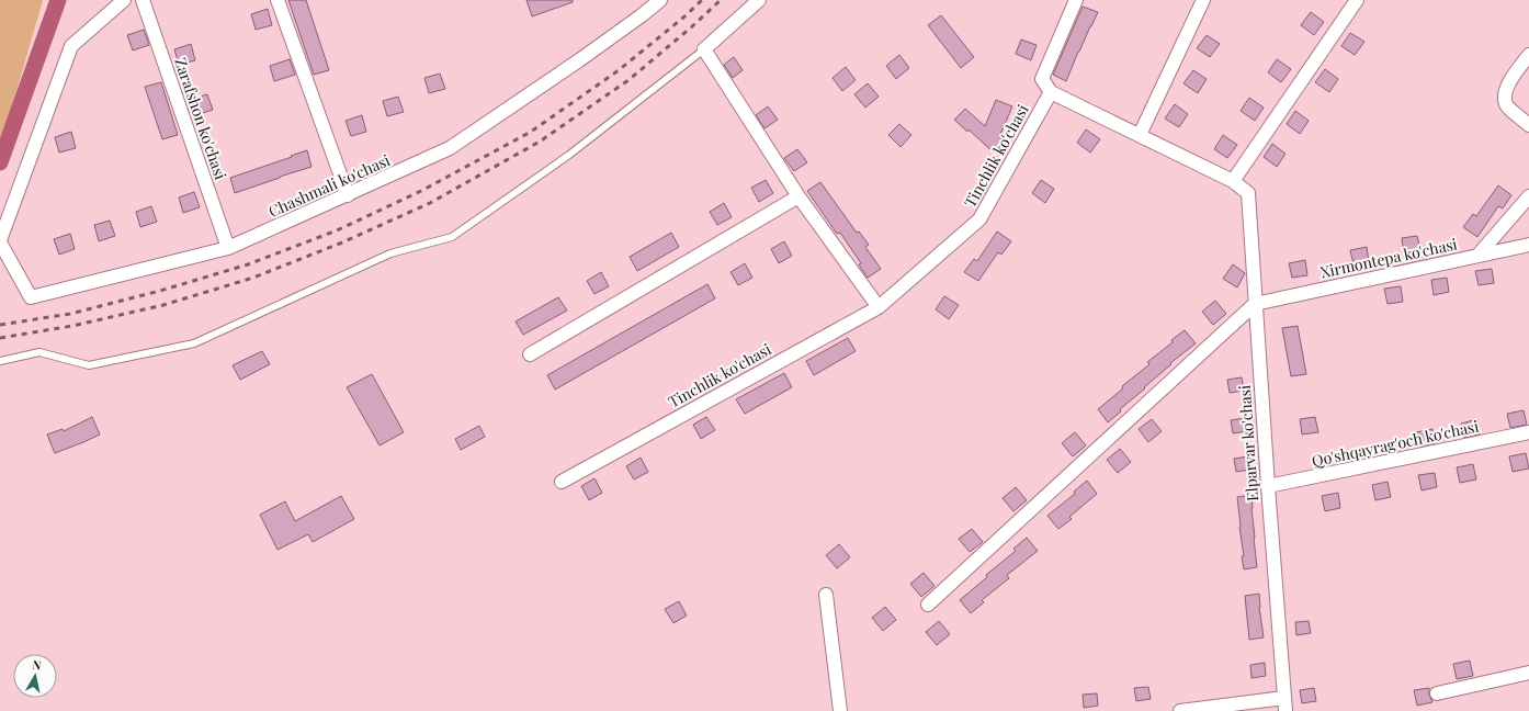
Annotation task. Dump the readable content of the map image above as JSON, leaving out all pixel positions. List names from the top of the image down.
{
  "streets": {
    "street": [
      "Zarafshon ko'chasi",
      "Tinchlik ko'chasi",
      "Chashmali ko'chasi",
      "Xirmontepa ko'chasi",
      "Elparvar ko'chasi",
      "Qo'shqayrag'och ko'chasi"
    ]
  },
  "crossings": [
    ["Zarafshon ko'chasi", "Chashmali ko'chasi"],
    ["Xirmontepa ko'chasi", "Elparvar ko'chasi"],
    ["Elparvar ko'chasi", "Qo'shqayrag'och ko'chasi"]
  ],
  "north": "top"
}
